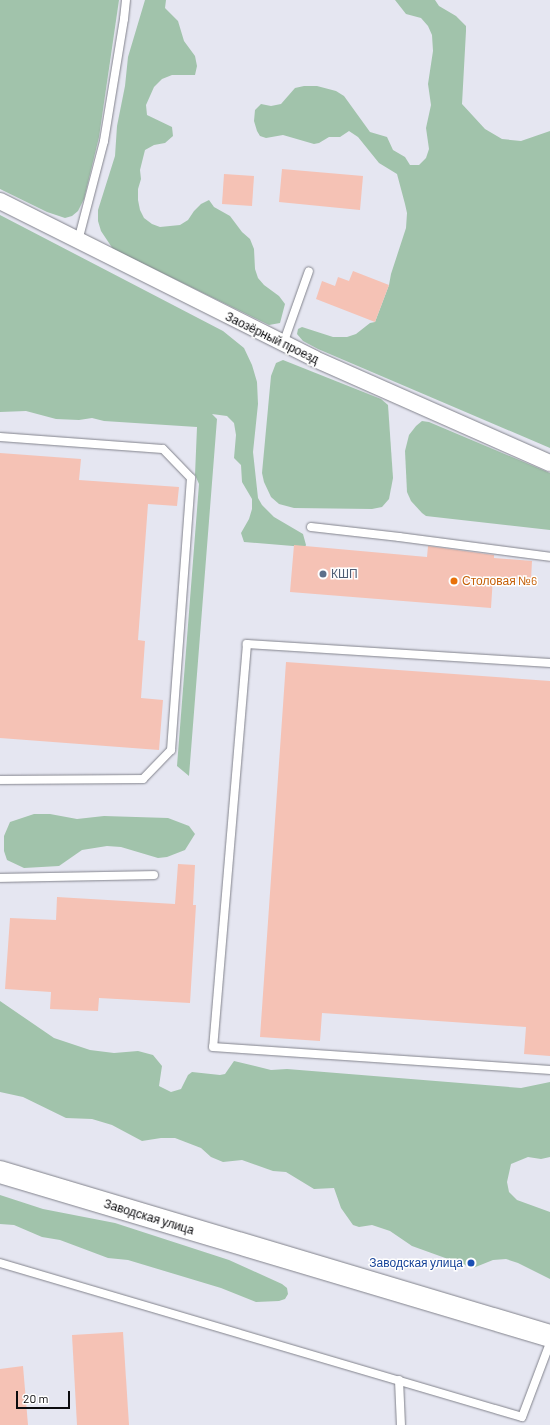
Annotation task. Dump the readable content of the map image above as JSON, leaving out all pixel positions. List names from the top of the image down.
{
  "streets": {
    "street": ["Заозёрный проезд", "Заводская улица"]
  },
  "places": ["КШП", "Столовая №6", "Заводская улица"],
  "scale_bar": "20 m"
}
